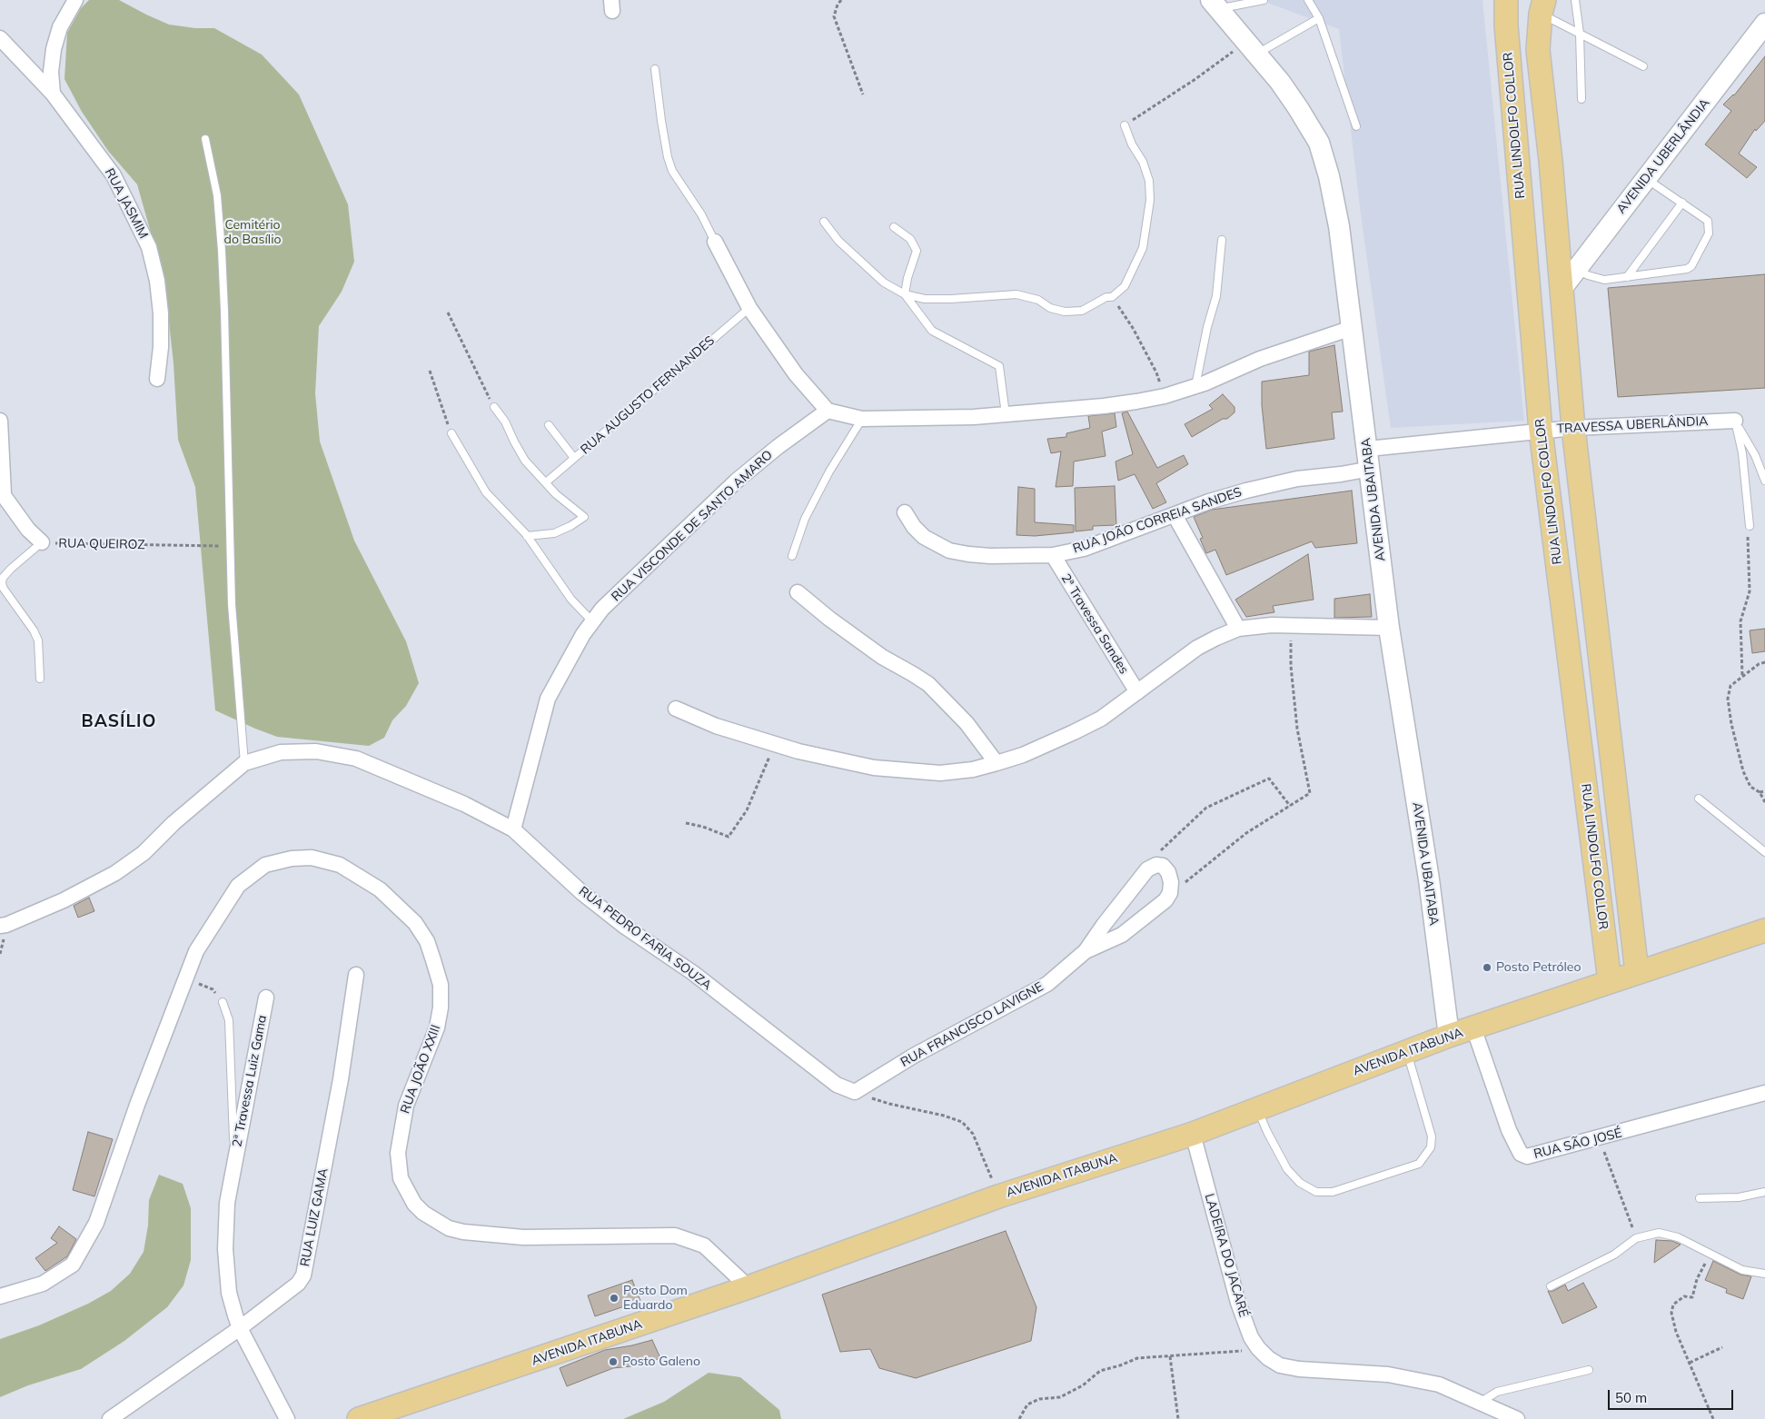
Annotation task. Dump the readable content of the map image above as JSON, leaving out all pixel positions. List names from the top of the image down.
{
  "streets": {
    "main road": [
      "RUA LINDOLFO COLLOR",
      "AVENIDA UBERLÂNDIA",
      "AVENIDA UBAITABA",
      "AVENIDA ITABUNA"
    ],
    "street": [
      "RUA JASMIM",
      "TRAVESSA UBERLÂNDIA",
      "RUA JOÃO CORREIA SANDES",
      "RUA VISCONDE DE SANTO AMARO",
      "RUA QUEIROZ",
      "2ª Travessa Sandes",
      "RUA PEDRO FARIA SOUZA",
      "RUA FRANCISCO LAVIGNE",
      "RUA JOÃO XXIII",
      "2ª Travessa Luiz Gama",
      "RUA SÃO JOSÉ",
      "RUA LUIZ GAMA",
      "LADEIRA DO JACARÉ"
    ],
    "lane": ["RUA AUGUSTO FERNANDES"]
  },
  "crossings": [
    ["RUA LINDOLFO COLLOR", "TRAVESSA UBERLÂNDIA"],
    ["RUA LINDOLFO COLLOR", "AVENIDA ITABUNA"],
    ["TRAVESSA UBERLÂNDIA", "AVENIDA UBAITABA"],
    ["TRAVESSA UBERLÂNDIA", "RUA JOÃO CORREIA SANDES"],
    ["AVENIDA UBAITABA", "RUA JOÃO CORREIA SANDES"],
    ["AVENIDA UBAITABA", "AVENIDA ITABUNA"],
    ["RUA JOÃO CORREIA SANDES", "2ª Travessa Sandes"],
    ["RUA VISCONDE DE SANTO AMARO", "RUA PEDRO FARIA SOUZA"],
    ["RUA PEDRO FARIA SOUZA", "RUA FRANCISCO LAVIGNE"],
    ["AVENIDA ITABUNA", "RUA JOÃO XXIII"],
    ["AVENIDA ITABUNA", "RUA SÃO JOSÉ"],
    ["AVENIDA ITABUNA", "LADEIRA DO JACARÉ"],
    ["2ª Travessa Luiz Gama", "RUA LUIZ GAMA"]
  ],
  "districts": ["BASÍLIO"],
  "parks": ["Cemitério do Basílio"],
  "places": ["Posto Petróleo", "Posto Dom Eduardo", "Posto Galeno"],
  "scale_bar": "50 m"
}
